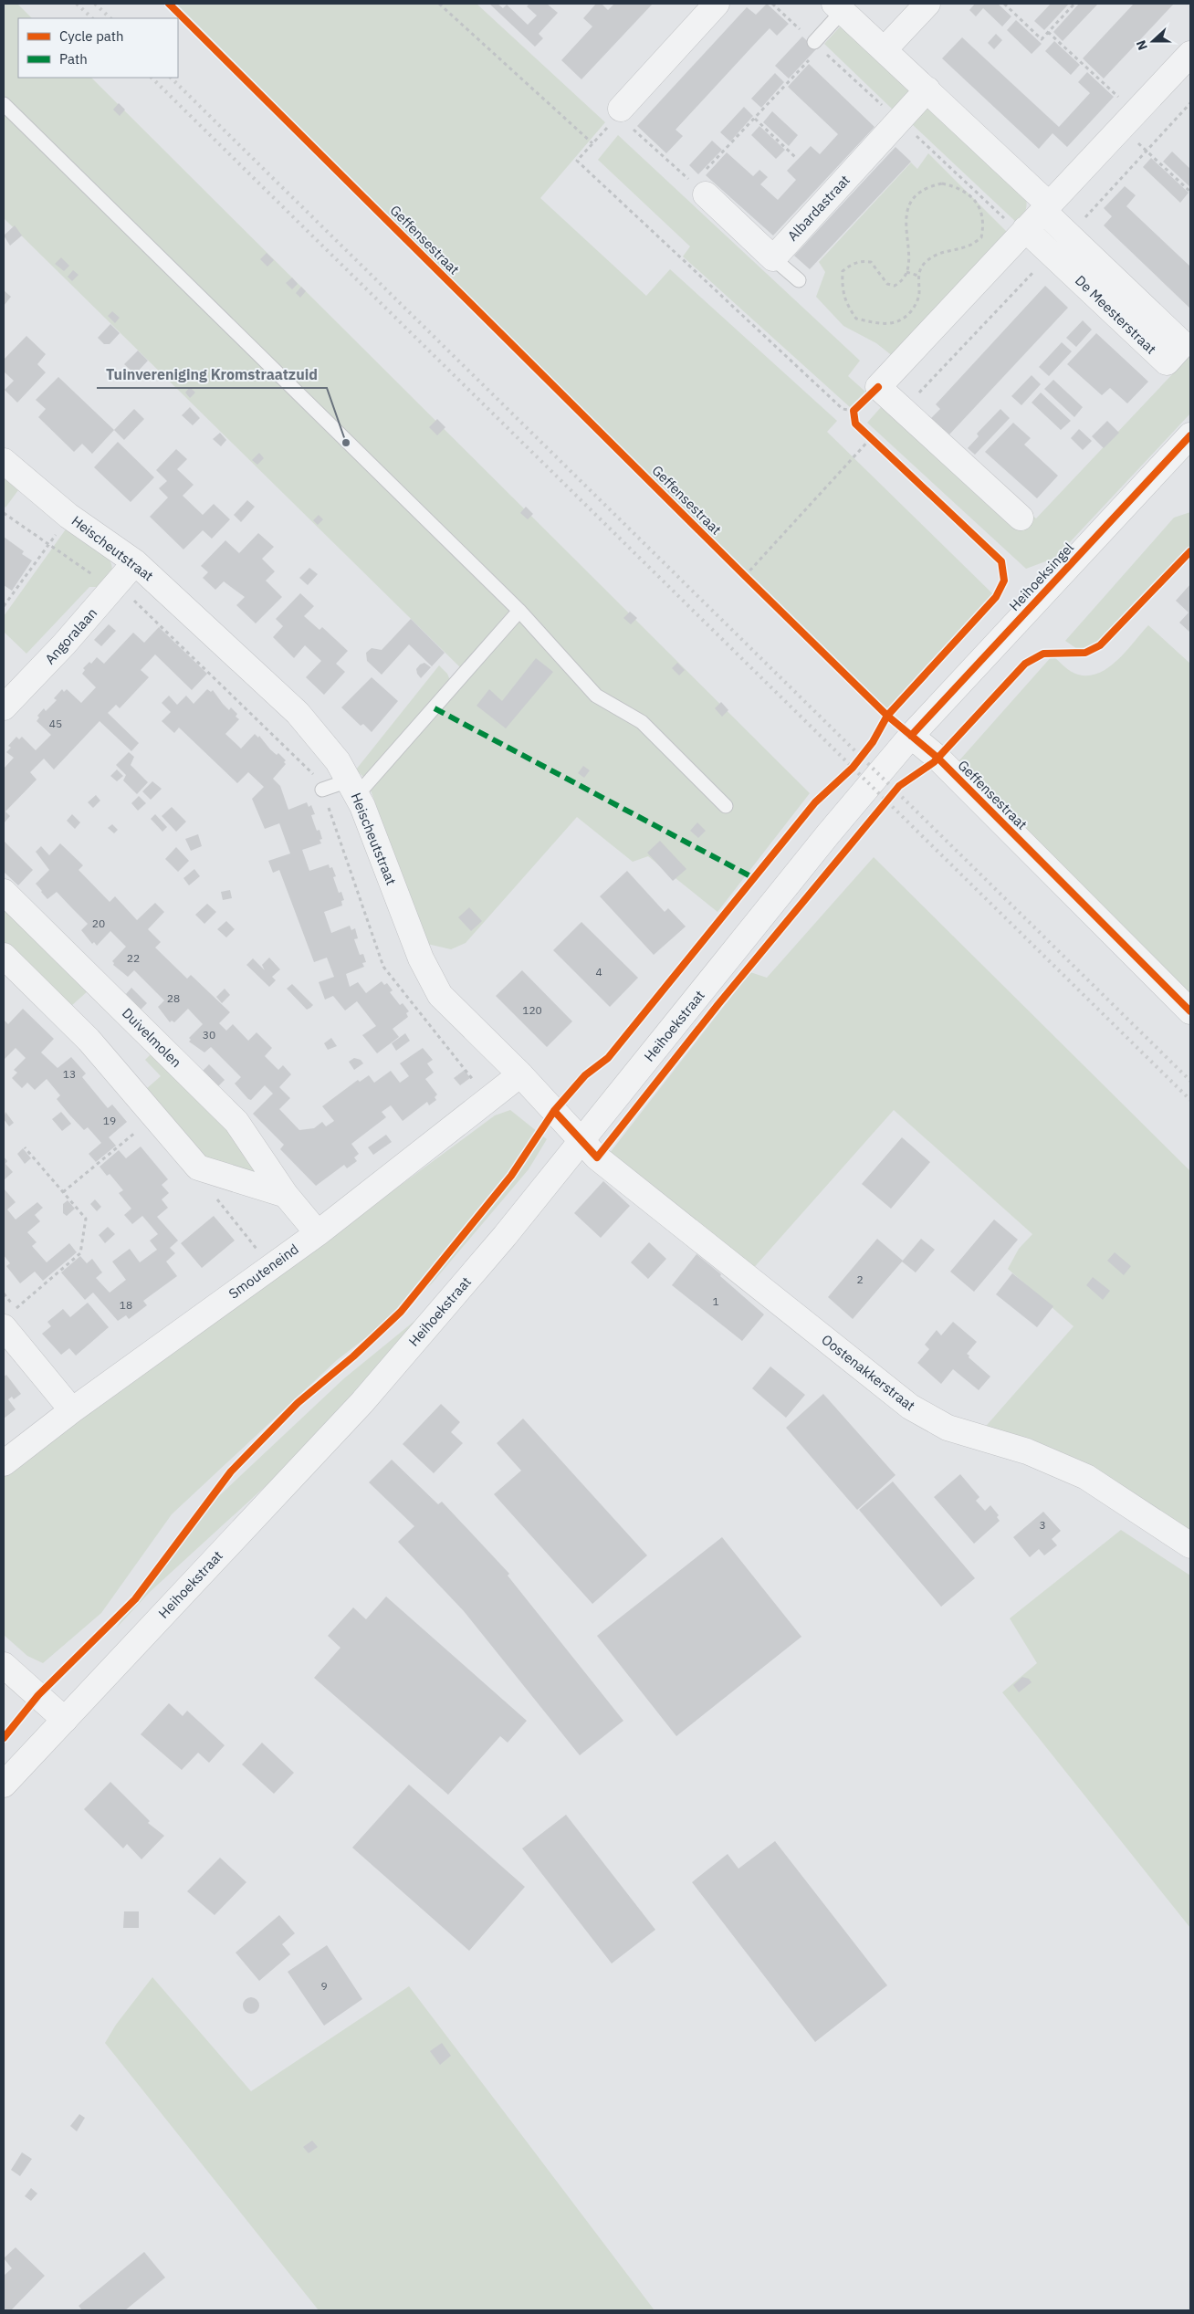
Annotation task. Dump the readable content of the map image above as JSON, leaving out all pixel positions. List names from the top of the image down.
{
  "streets": {
    "street": [
      "Albardastraat",
      "Geffensestraat",
      "De Meesterstraat",
      "Heischeutstraat",
      "Heihoeksingel",
      "Angoralaan",
      "Heihoekstraat",
      "Duivelmolen",
      "Smouteneind",
      "Oostenakkerstraat"
    ]
  },
  "crossings": [
    ["Geffensestraat", "Heihoeksingel"],
    ["Heischeutstraat", "Angoralaan"],
    ["Heischeutstraat", "Heihoekstraat"],
    ["Heischeutstraat", "Smouteneind"],
    ["Heischeutstraat", "Oostenakkerstraat"],
    ["Heihoeksingel", "Heihoekstraat"],
    ["Heihoekstraat", "Oostenakkerstraat"],
    ["Duivelmolen", "Smouteneind"]
  ],
  "places": ["Tuinvereniging Kromstraatzuid"],
  "house_numbers": [
    "45",
    "20",
    "22",
    "4",
    "28",
    "120",
    "30",
    "13",
    "19",
    "2",
    "1",
    "18",
    "3",
    "9"
  ],
  "legend": ["Cycle path", "Path"],
  "north": "left"
}
